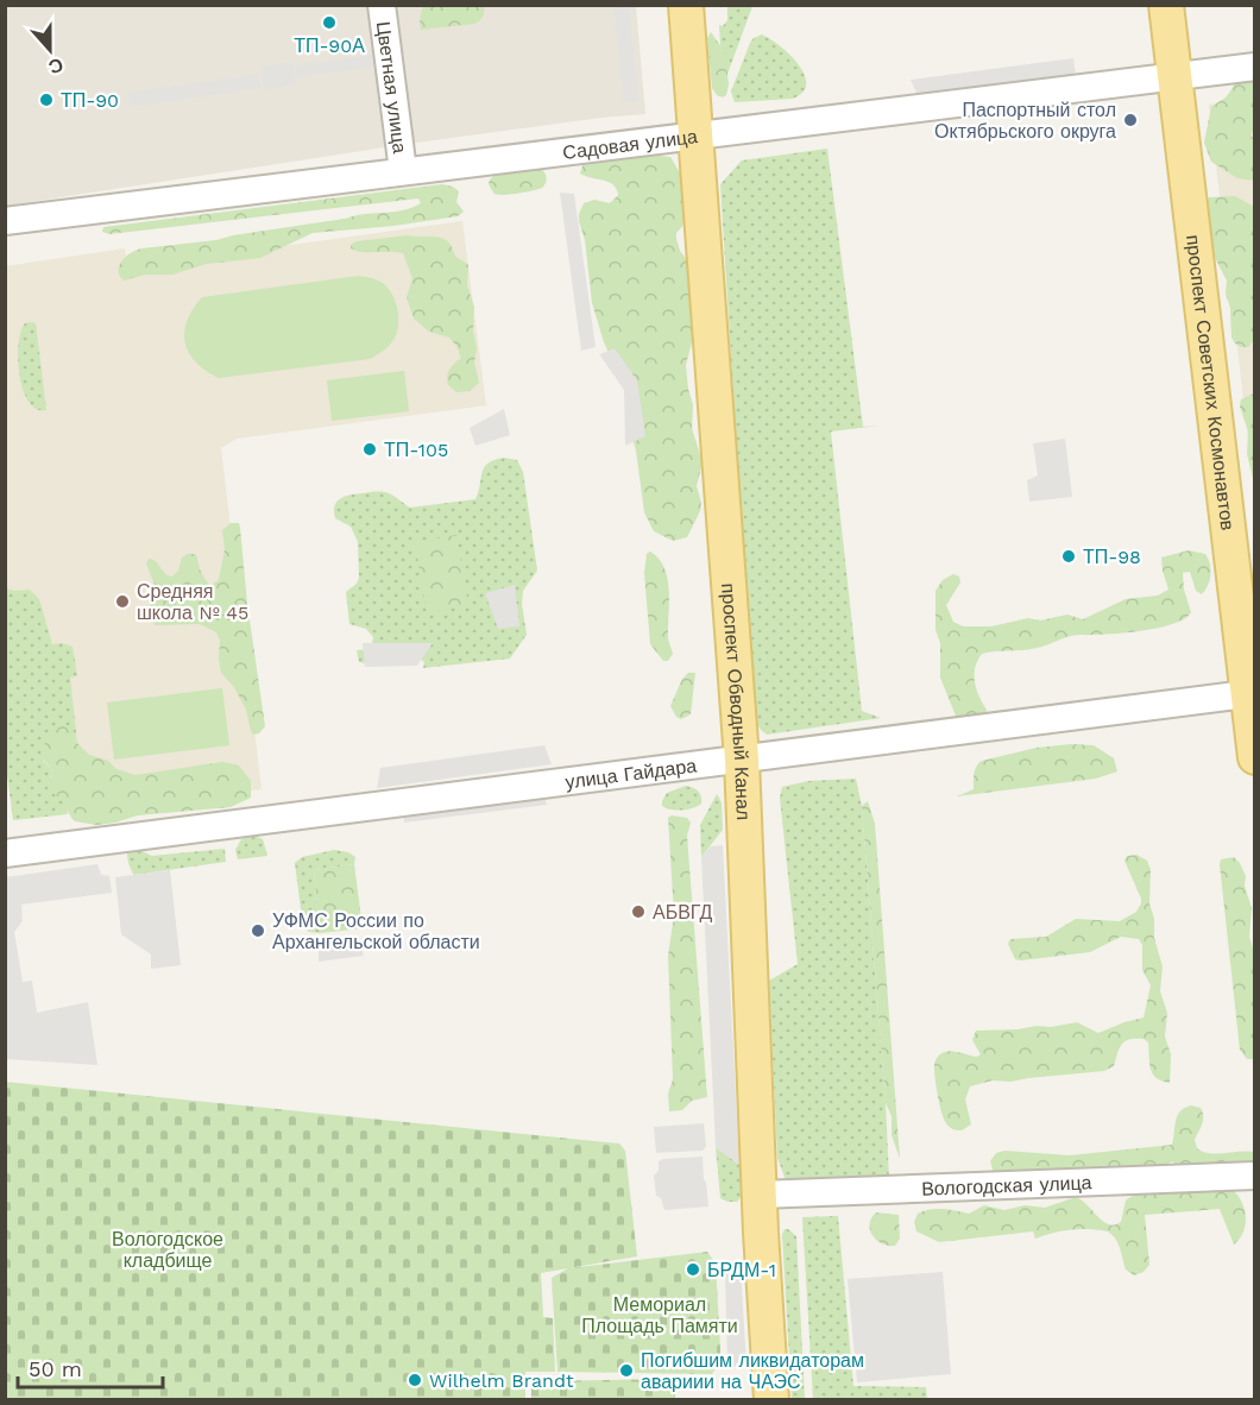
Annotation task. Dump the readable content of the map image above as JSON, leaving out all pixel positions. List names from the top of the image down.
{
  "streets": {
    "main road": ["проспект Советских Космонавтов", "проспект Обводный Канал"],
    "street": [
      "Цветная улица",
      "Садовая улица",
      "улица Гайдара",
      "Вологодская улица"
    ]
  },
  "crossings": [
    ["Цветная улица", "Садовая улица"],
    ["Садовая улица", "проспект Советских Космонавтов"],
    ["Садовая улица", "проспект Обводный Канал"],
    ["проспект Советских Космонавтов", "улица Гайдара"],
    ["проспект Обводный Канал", "улица Гайдара"],
    ["проспект Обводный Канал", "Вологодская улица"]
  ],
  "parks": ["Вологодское кладбище", "Мемориал Площадь Памяти"],
  "places": [
    "ТП-90А",
    "ТП-90",
    "Паспортный стол Октябрьского округа",
    "ТП-105",
    "ТП-98",
    "Средняя школа № 45",
    "АБВГД",
    "УФМС России по Архангельской области",
    "БРДМ-1",
    "Погибшим ликвидаторам авариии на ЧАЭС",
    "Wilhelm Brandt"
  ],
  "scale_bar": "50 m",
  "north": "bottom"
}
